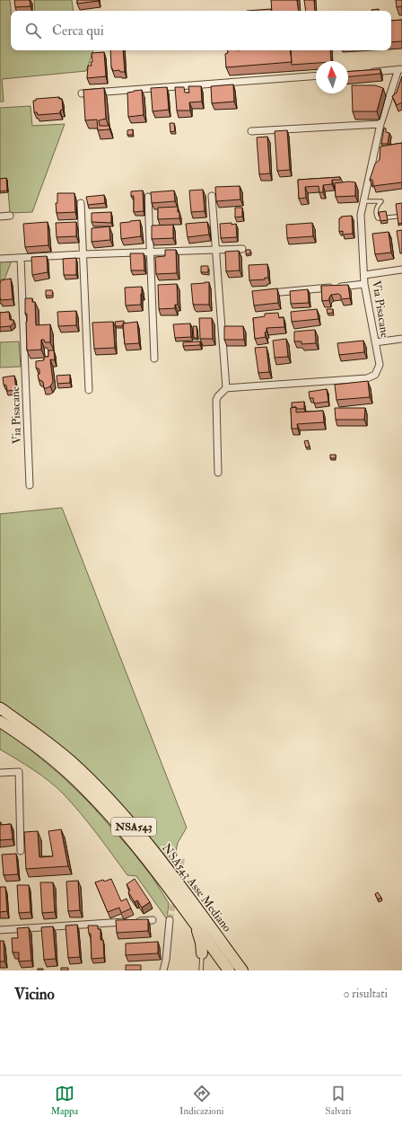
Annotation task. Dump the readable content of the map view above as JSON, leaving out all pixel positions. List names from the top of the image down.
{
  "streets": {
    "highway": ["NSA543", "NSA543 Asse Mediano"],
    "street": ["Via Pisacane"]
  },
  "north": "top",
  "page": {
    "search": "Cerca qui",
    "heading": ["Vicino", "0 risultati"],
    "nav": ["Mappa", "Indicazioni", "Salvati"]
  }
}
